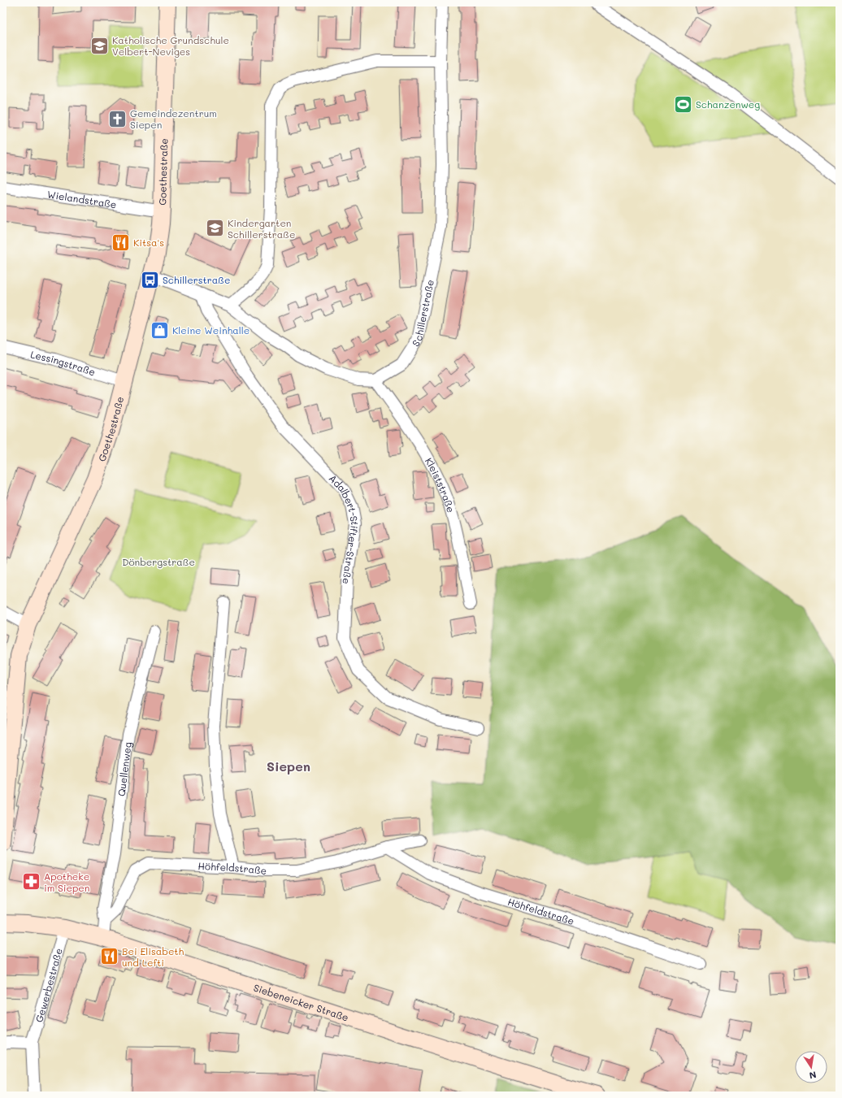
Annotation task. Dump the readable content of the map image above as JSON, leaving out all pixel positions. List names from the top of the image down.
{
  "streets": {
    "street": [
      "Goethestraße",
      "Wielandstraße",
      "Schillerstraße",
      "Lessingstraße",
      "Kleiststraße",
      "Adalbert-Stifter-Straße",
      "Quellenweg",
      "Höhfeldstraße",
      "Gewerbestraße",
      "Siebeneicker Straße"
    ]
  },
  "crossings": [
    ["Goethestraße", "Wielandstraße"],
    ["Goethestraße", "Lessingstraße"],
    ["Schillerstraße", "Kleiststraße"],
    ["Quellenweg", "Höhfeldstraße"],
    ["Gewerbestraße", "Siebeneicker Straße"]
  ],
  "districts": ["Siepen"],
  "parks": ["Dönbergstraße"],
  "places": {
    "school or university": ["Katholische Grundschule Velbert-Neviges", "Kindergarten Schillerstraße"],
    "sports": ["Schanzenweg"],
    "church": ["Gemeindezentrum Siepen"],
    "restaurant": ["Kitsa's", "Bei Elisabeth und Lefti"],
    "bus stop": ["Schillerstraße"],
    "shop": ["Kleine Weinhalle"],
    "pharmacy": ["Apotheke im Siepen"]
  },
  "north": "bottom"
}
